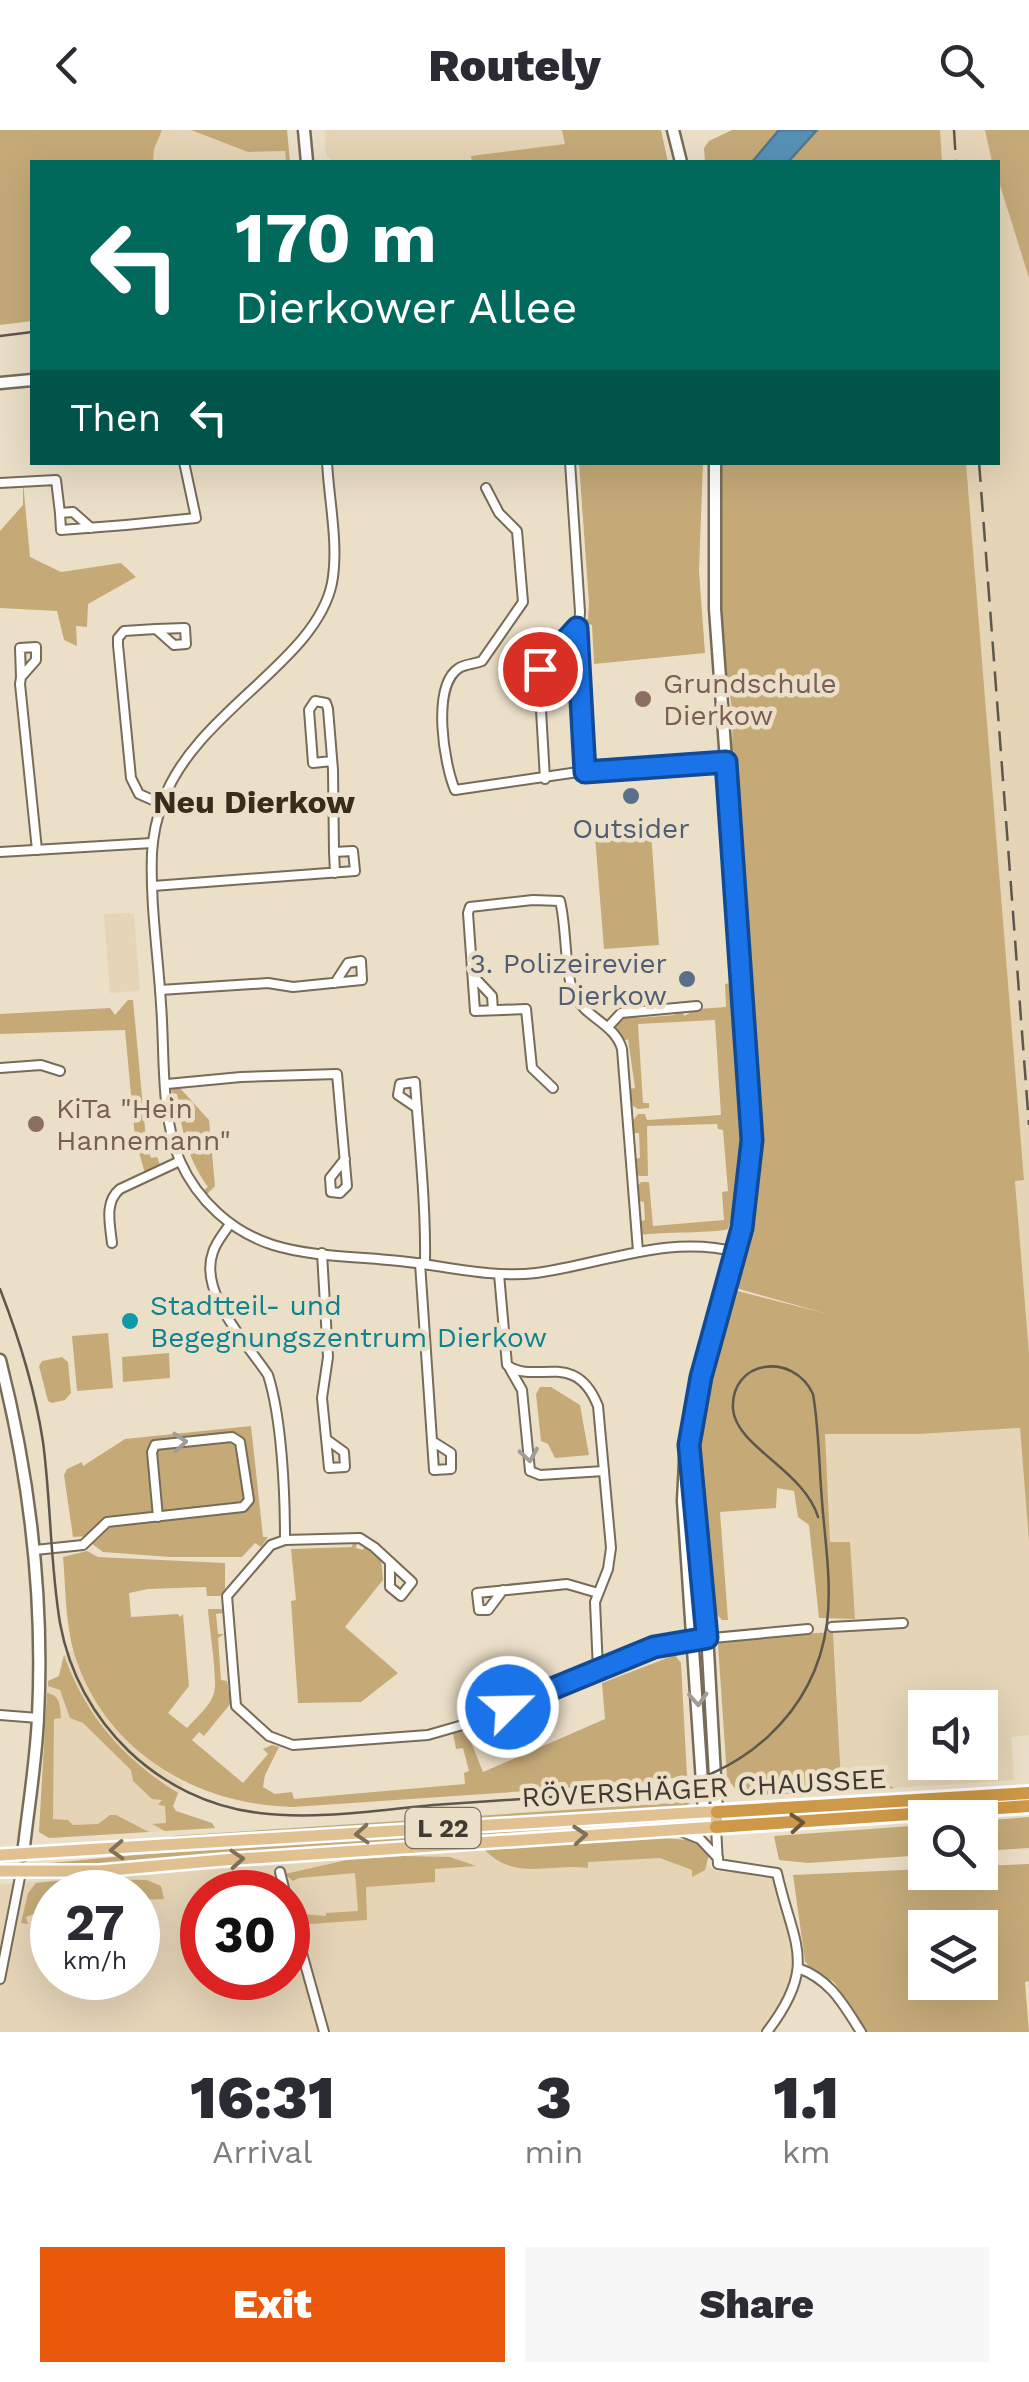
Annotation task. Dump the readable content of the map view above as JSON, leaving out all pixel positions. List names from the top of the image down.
{
  "streets": {
    "highway": ["RÖVERSHÄGER CHAUSSEE", "L 22"]
  },
  "districts": ["Neu Dierkow"],
  "places": [
    "Grundschule Dierkow",
    "Outsider",
    "3. Polizeirevier Dierkow",
    "KiTa \"Hein Hannemann\"",
    "Stadtteil- und Begegnungszentrum Dierkow"
  ],
  "page": {
    "header": "Routely",
    "turn": ["170 m", "Dierkower Allee"],
    "then": "Then",
    "speed": "27 km/h",
    "limit": "30",
    "eta": [
      "16:31",
      "Arrival",
      "3",
      "min",
      "1.1",
      "km"
    ],
    "buttons": ["Exit", "Share"]
  }
}
